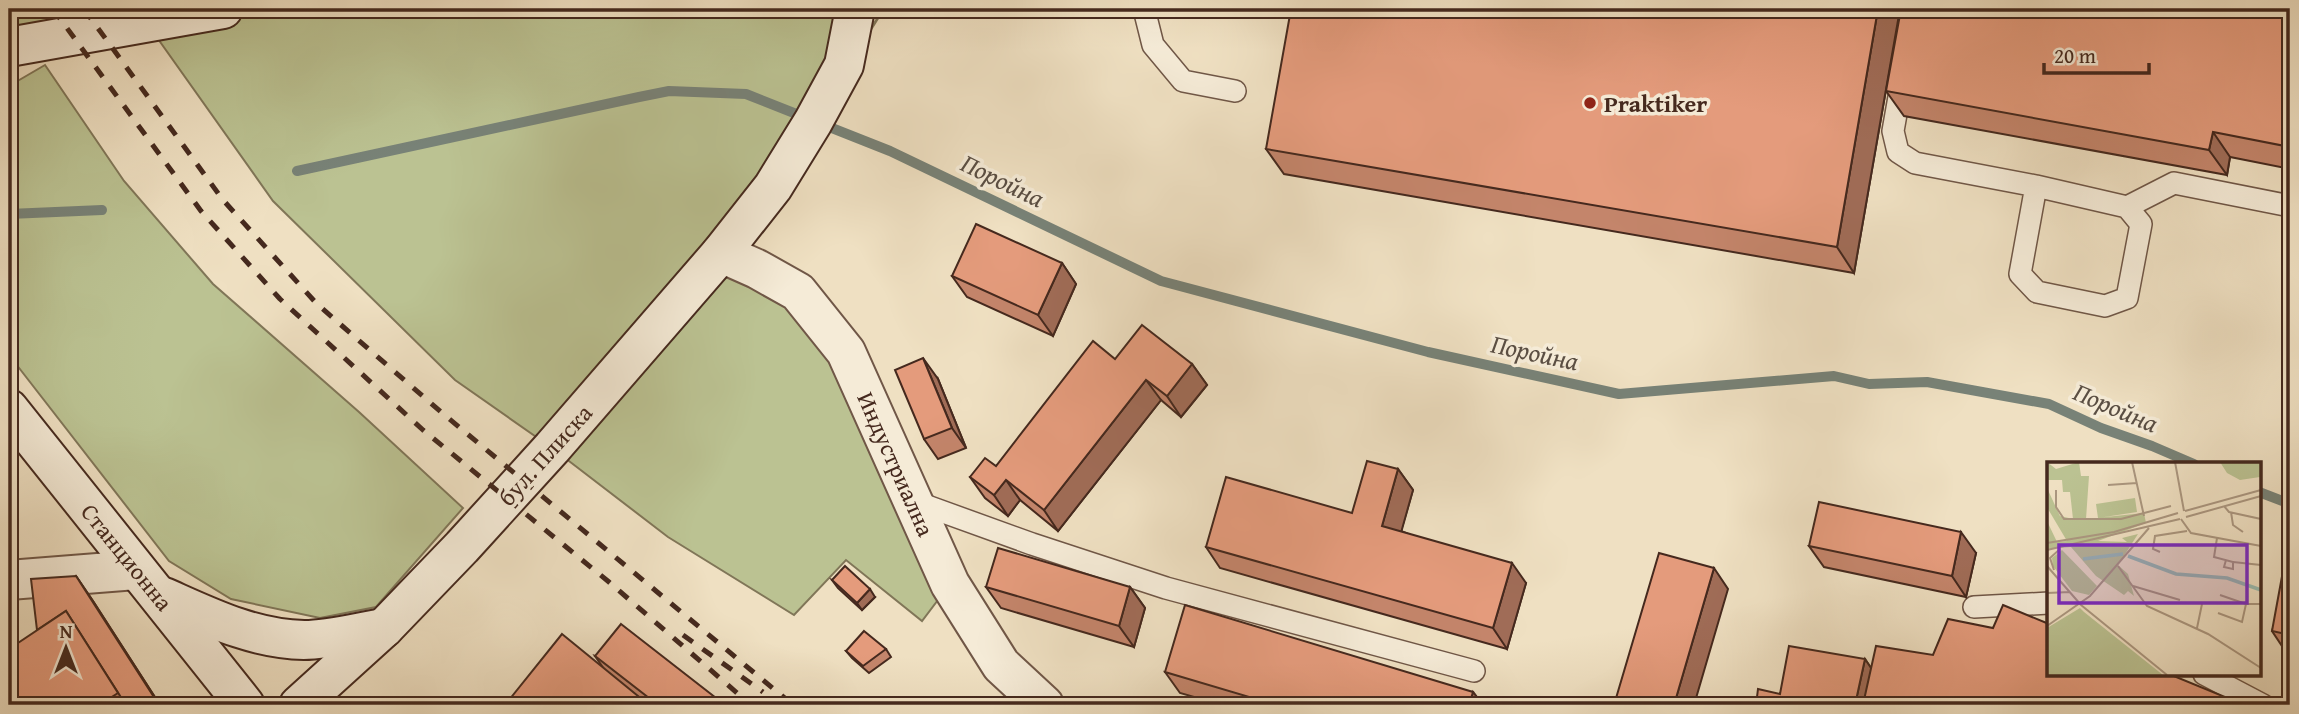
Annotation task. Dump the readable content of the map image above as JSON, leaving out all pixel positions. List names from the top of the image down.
{
  "streets": {
    "main road": ["бул. Плиска", "Индустриална", "Станционна"]
  },
  "crossings": [
    ["бул. Плиска", "Индустриална"]
  ],
  "water": ["Поройна"],
  "places": ["Praktiker"],
  "scale_bar": "20 m",
  "north": "top"
}
